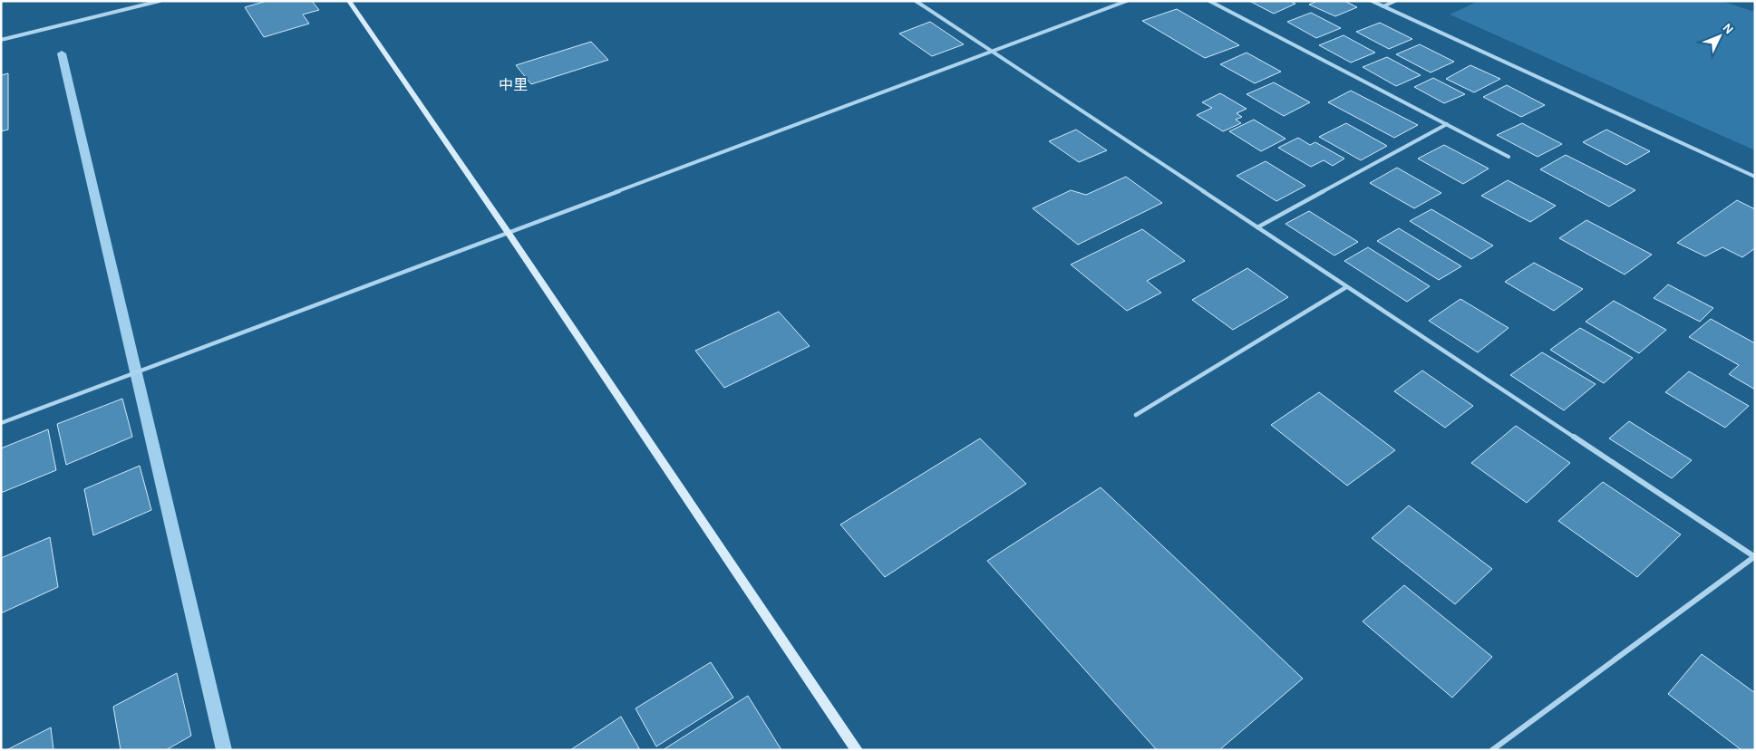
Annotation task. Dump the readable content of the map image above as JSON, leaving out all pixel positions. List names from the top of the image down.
{
  "districts": ["中里"],
  "north": "top right"
}
